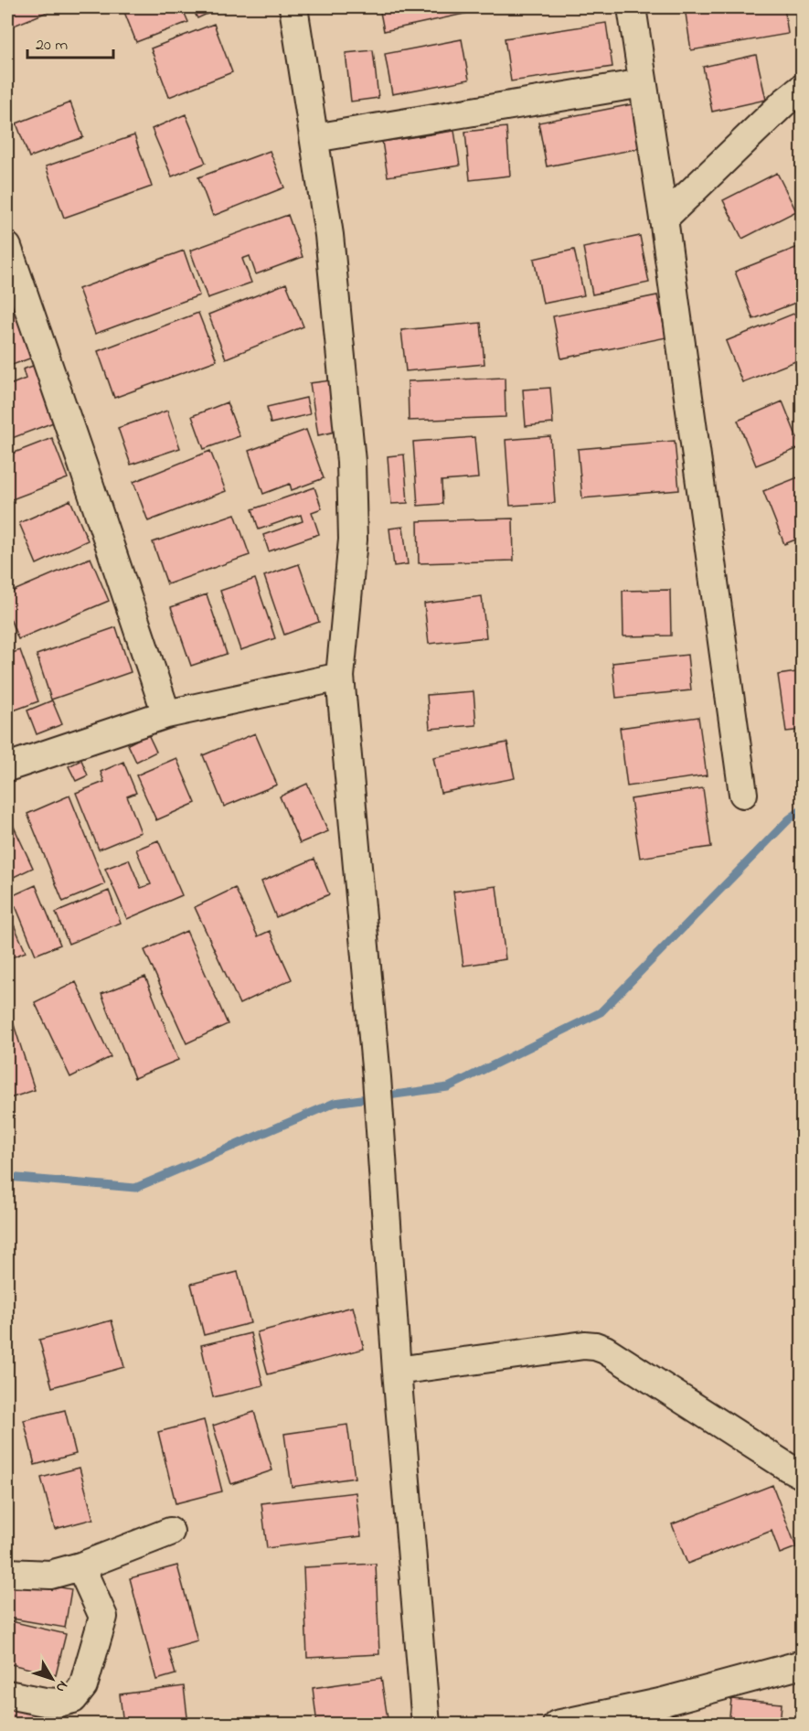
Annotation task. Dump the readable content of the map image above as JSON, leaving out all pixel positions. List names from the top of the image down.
{
  "scale_bar": "20 m",
  "north": "bottom right"
}
